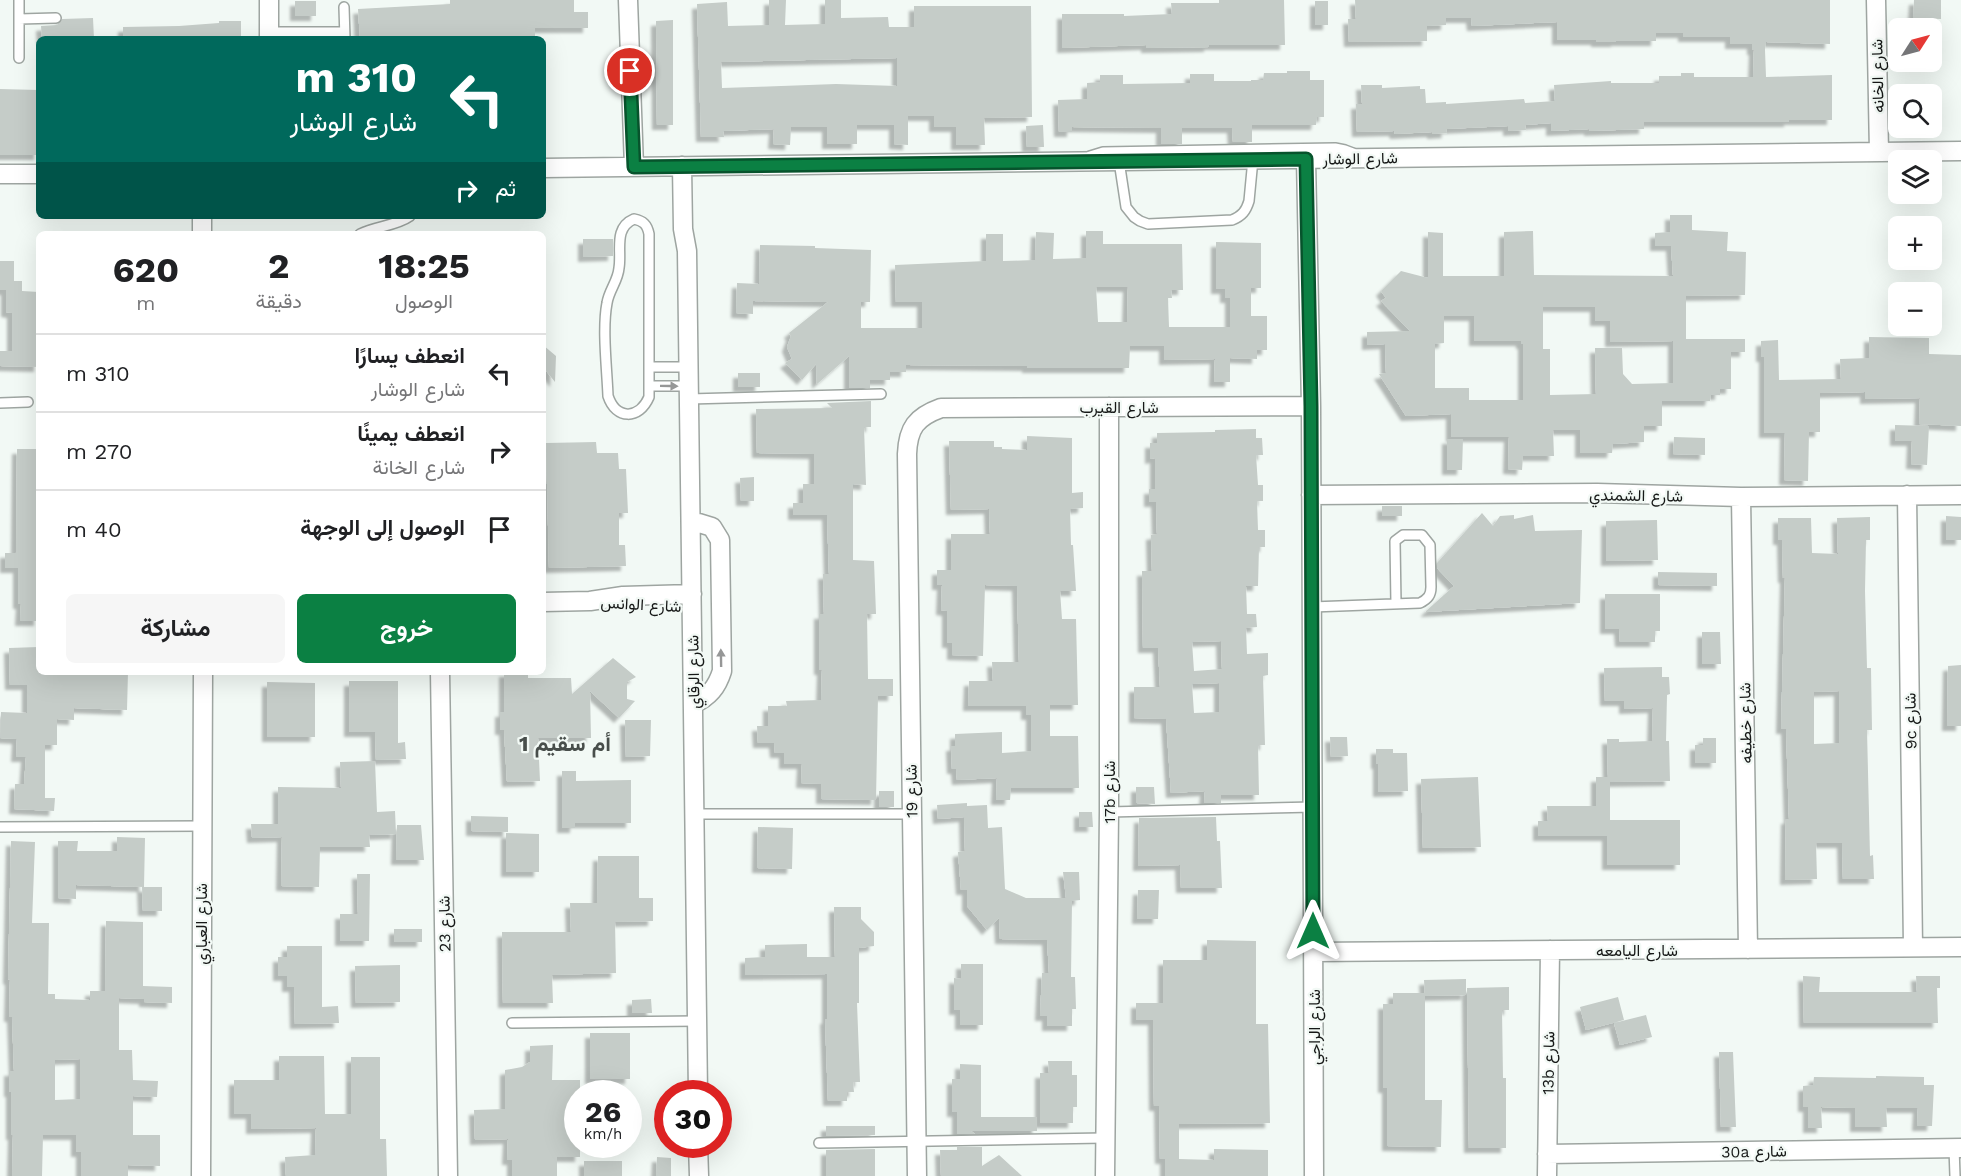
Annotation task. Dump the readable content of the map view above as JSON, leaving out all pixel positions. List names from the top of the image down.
{
  "streets": {
    "street": [
      "شارع الخانه",
      "شارع الوشار",
      "شارع القيرب",
      "شارع الشمندي",
      "شارع الوانس",
      "شارع الرقاي",
      "9c شارع",
      "شارع خطيفه",
      "شارع 19",
      "17b شارع",
      "شارع العباري",
      "شارع 23",
      "شارع اليامعه",
      "شارع الراجي",
      "13b شارع",
      "30a شارع"
    ]
  },
  "crossings": [
    ["شارع الخانه", "شارع الوشار"],
    ["شارع الوشار", "شارع الرقاي"],
    ["شارع الوشار", "شارع الراجي"],
    ["شارع القيرب", "شارع 19"],
    ["شارع القيرب", "17b شارع"],
    ["شارع القيرب", "شارع الراجي"],
    ["شارع الشمندي", "9c شارع"],
    ["شارع الشمندي", "شارع خطيفه"],
    ["شارع الشمندي", "شارع الراجي"],
    ["شارع الوانس", "شارع الرقاي"],
    ["9c شارع", "شارع اليامعه"],
    ["شارع خطيفه", "شارع اليامعه"],
    ["شارع اليامعه", "شارع الراجي"],
    ["شارع اليامعه", "13b شارع"],
    ["13b شارع", "30a شارع"]
  ],
  "districts": ["أم سقيم 1"],
  "north": "top right",
  "page": {
    "map_buttons": ["+", "−"],
    "turn": ["310 m", "شارع الوشار"],
    "then": "ثم",
    "eta": [
      "18:25",
      "الوصول",
      "2",
      "دقيقة",
      "620",
      "m"
    ],
    "list": [
      {
        "name": "انعطف يسارًا",
        "note": "شارع الوشار",
        "value": "310 m"
      },
      {
        "name": "انعطف يمينًا",
        "note": "شارع الخانة",
        "value": "270 m"
      },
      {
        "name": "الوصول إلى الوجهة",
        "value": "40 m"
      }
    ],
    "buttons": ["خروج", "مشاركة"],
    "speed": "26 km/h",
    "limit": "30"
  }
}
